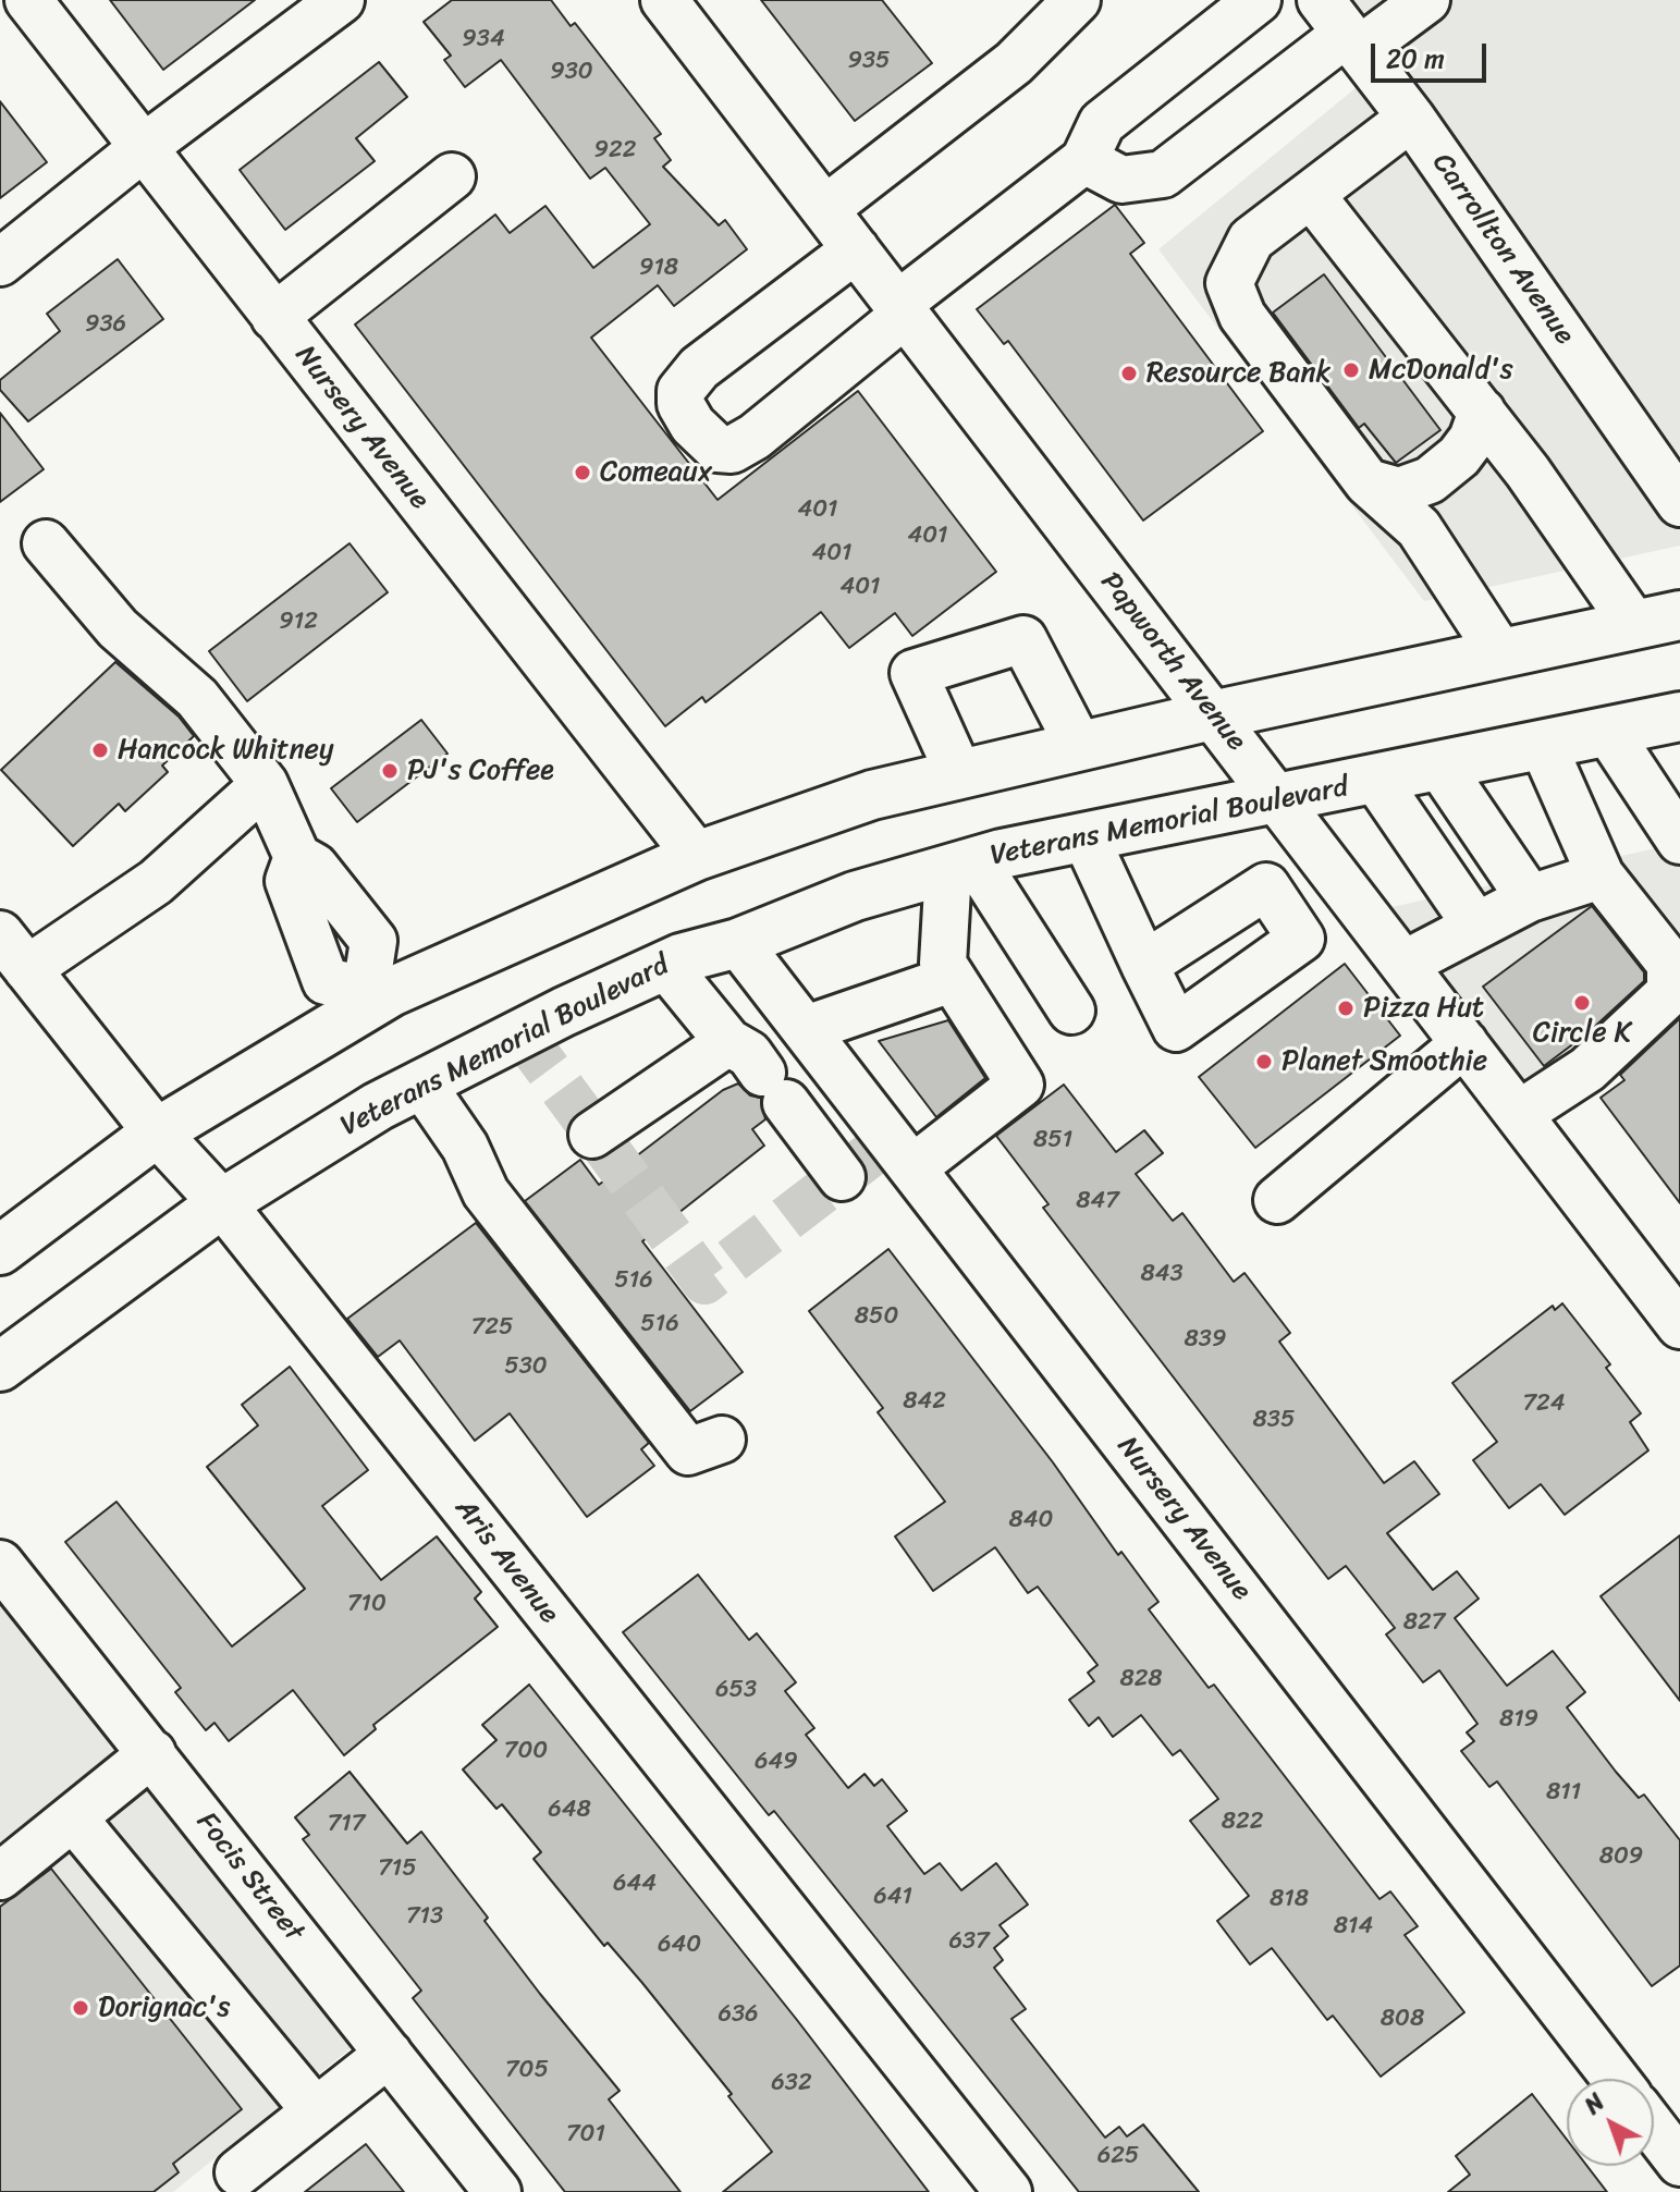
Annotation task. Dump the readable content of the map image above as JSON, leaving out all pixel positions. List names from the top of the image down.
{
  "streets": {
    "main road": ["Veterans Memorial Boulevard"],
    "street": [
      "Carrollton Avenue",
      "Nursery Avenue",
      "Papworth Avenue",
      "Aris Avenue",
      "Focis Street"
    ]
  },
  "crossings": [
    ["Nursery Avenue", "Veterans Memorial Boulevard"],
    ["Papworth Avenue", "Veterans Memorial Boulevard"],
    ["Veterans Memorial Boulevard", "Aris Avenue"]
  ],
  "places": [
    "McDonald's",
    "Resource Bank",
    "Comeaux",
    "Hancock Whitney",
    "PJ's Coffee",
    "Circle K",
    "Pizza Hut",
    "Planet Smoothie",
    "Dorignac's"
  ],
  "house_numbers": [
    "934",
    "935",
    "930",
    "922",
    "918",
    "936",
    "401",
    "401",
    "401",
    "401",
    "912",
    "851",
    "847",
    "843",
    "516",
    "850",
    "516",
    "725",
    "839",
    "530",
    "842",
    "724",
    "835",
    "840",
    "710",
    "827",
    "828",
    "653",
    "819",
    "700",
    "649",
    "811",
    "648",
    "822",
    "717",
    "809",
    "715",
    "644",
    "641",
    "818",
    "713",
    "814",
    "637",
    "640",
    "636",
    "808",
    "705",
    "632",
    "701",
    "625"
  ],
  "scale_bar": "20 m",
  "north": "top left"
}
